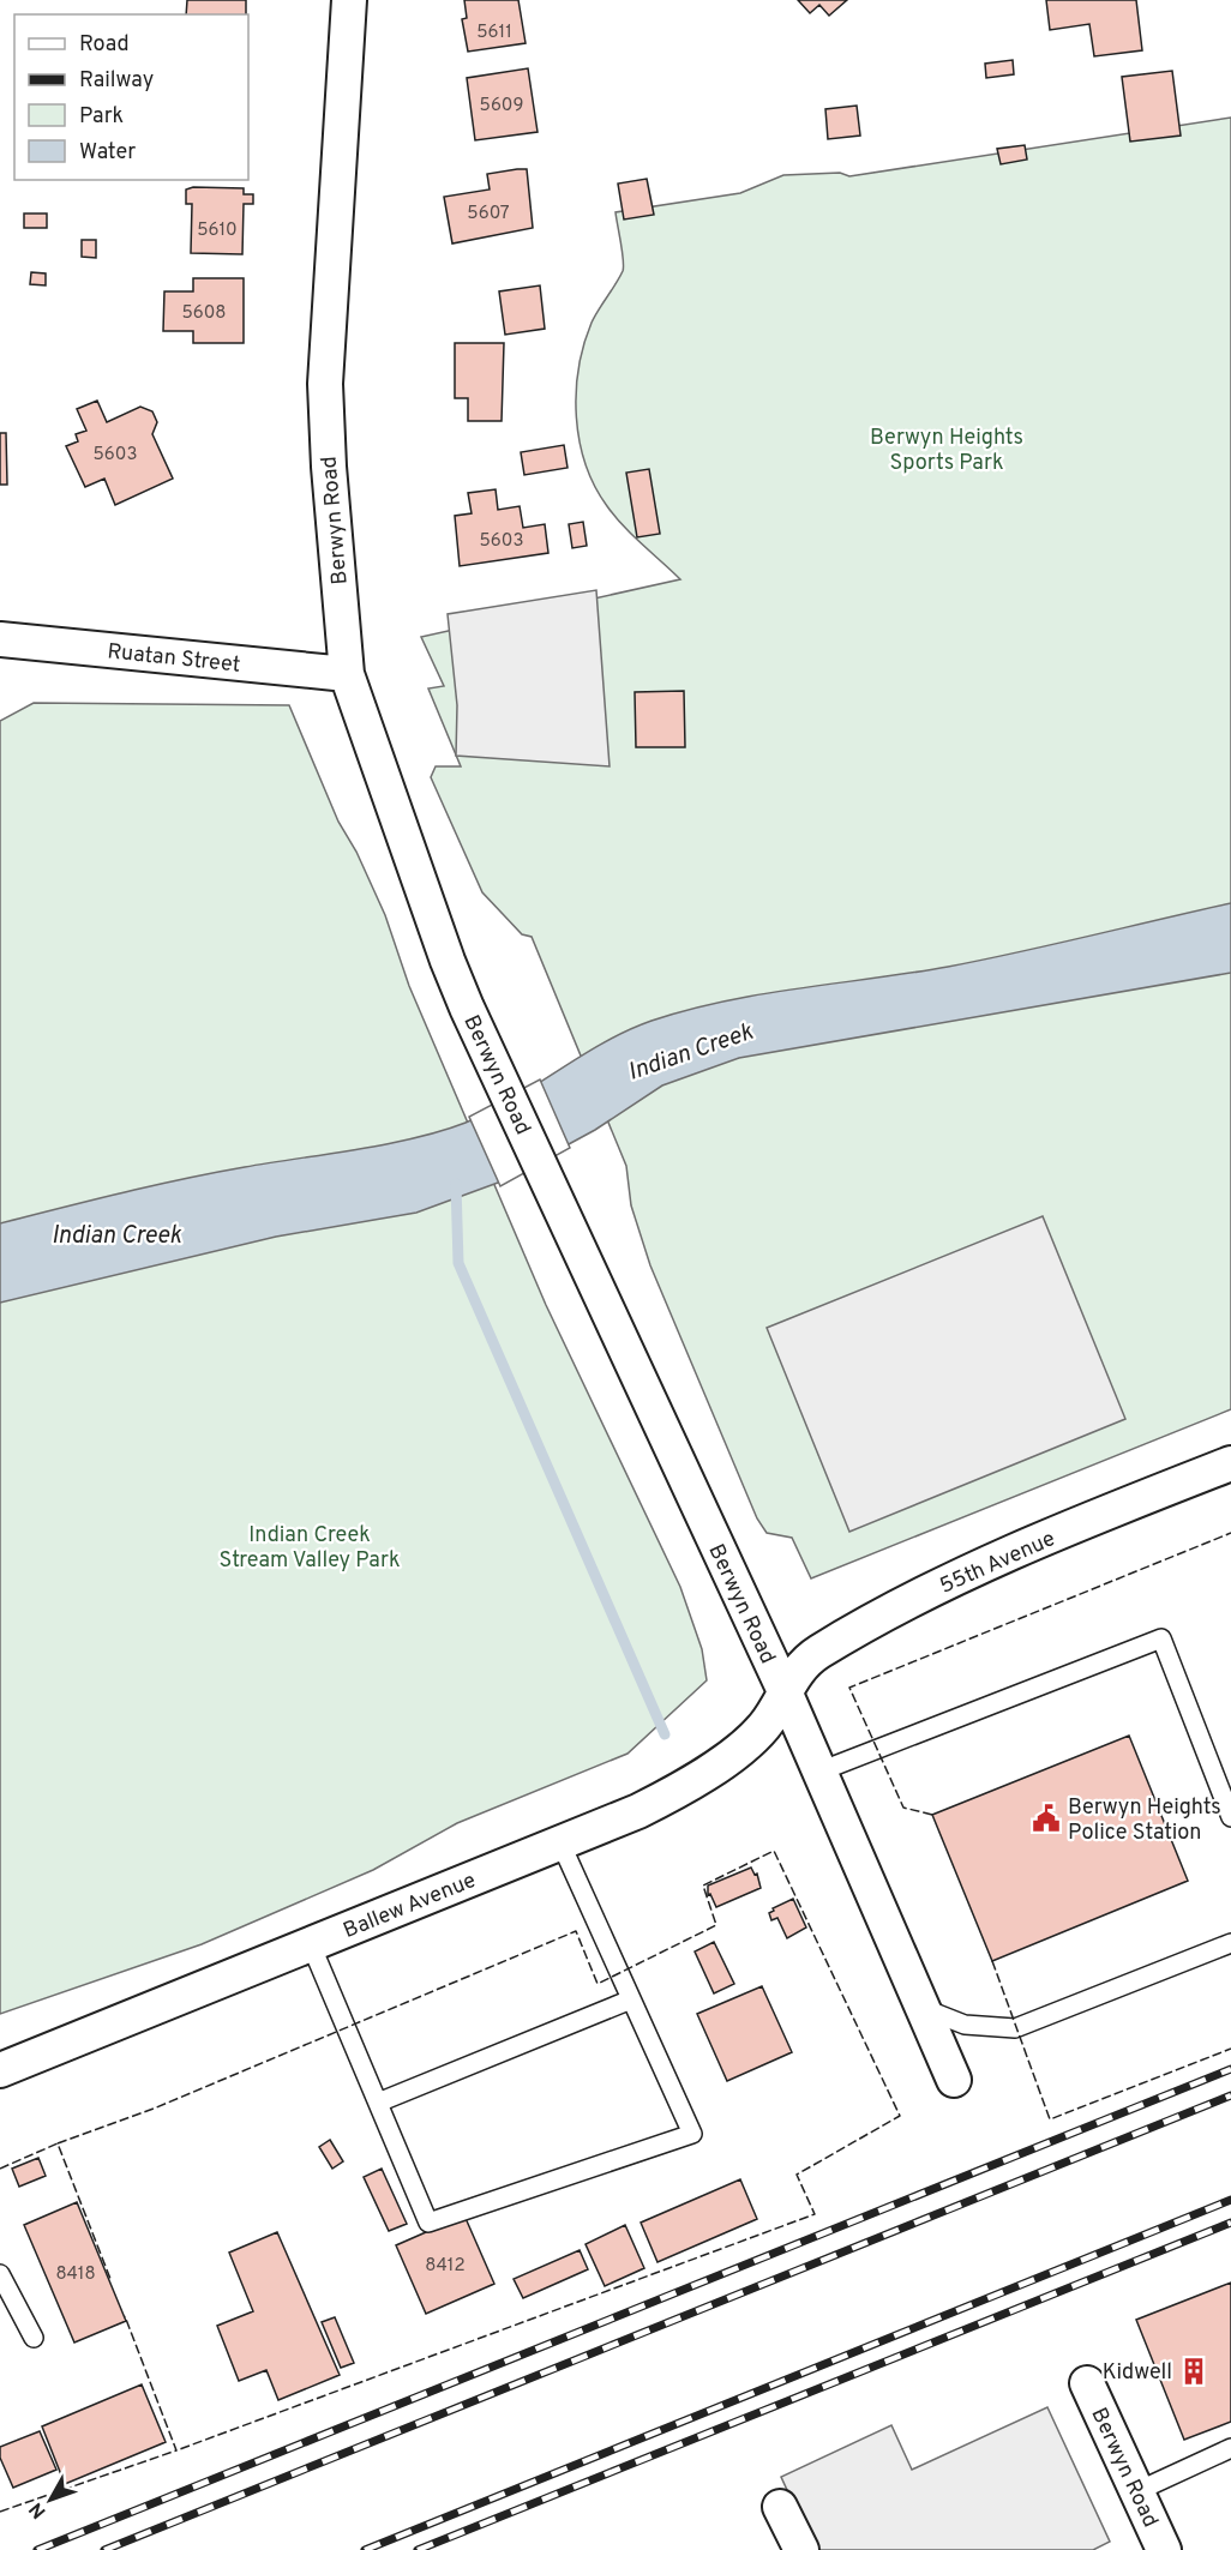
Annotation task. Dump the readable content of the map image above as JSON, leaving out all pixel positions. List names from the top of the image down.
{
  "streets": {
    "street": [
      "Berwyn Road",
      "Ruatan Street",
      "55th Avenue",
      "Ballew Avenue"
    ]
  },
  "crossings": [
    ["Berwyn Road", "Ruatan Street"],
    ["Berwyn Road", "55th Avenue"],
    ["Berwyn Road", "Ballew Avenue"],
    ["55th Avenue", "Ballew Avenue"]
  ],
  "water": ["Indian Creek"],
  "parks": ["Berwyn Heights Sports Park", "Indian Creek Stream Valley Park"],
  "places": {
    "public building": ["Berwyn Heights Police Station"],
    "building": ["Kidwell"]
  },
  "house_numbers": [
    "5611",
    "5609",
    "5607",
    "5610",
    "5608",
    "5603",
    "5603",
    "8412",
    "8418"
  ],
  "legend": [
    "Road",
    "Railway",
    "Park",
    "Water"
  ],
  "north": "bottom left"
}
